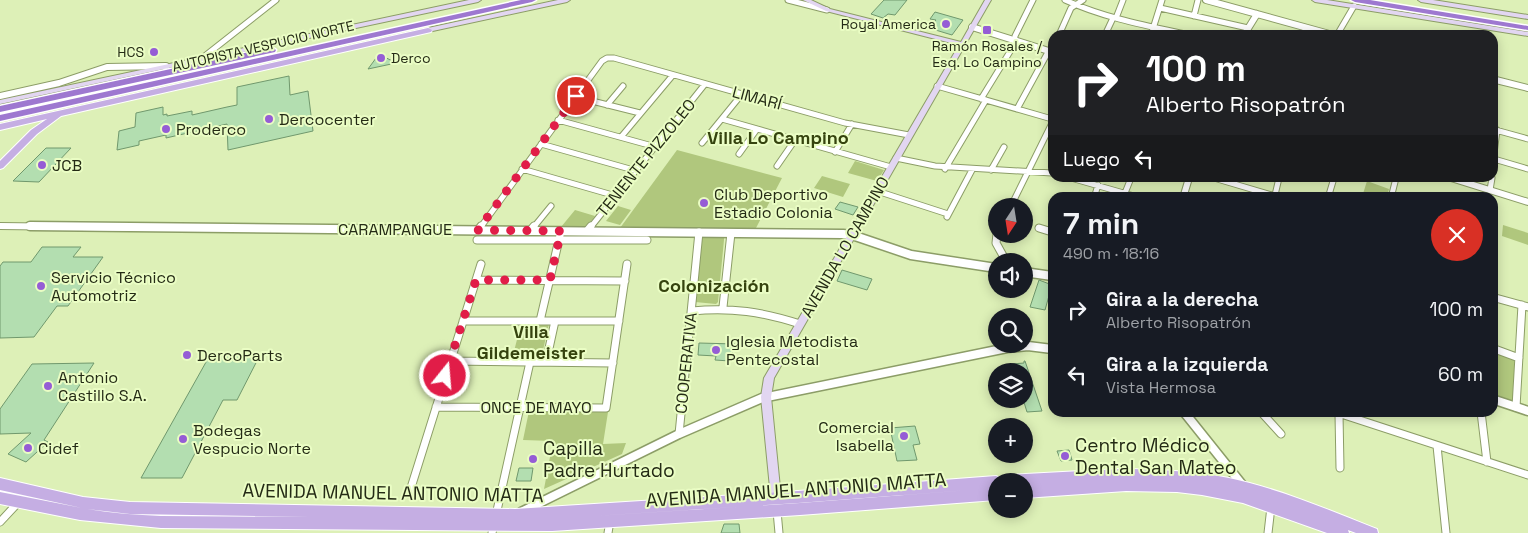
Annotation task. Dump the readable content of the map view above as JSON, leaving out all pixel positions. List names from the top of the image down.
{
  "streets": {
    "highway": ["AUTOPISTA VESPUCIO NORTE"],
    "main road": ["AVENIDA LO CAMPINO", "AVENIDA MANUEL ANTONIO MATTA"],
    "street": [
      "LIMARÍ",
      "TENIENTE PIZZOLEO",
      "CARAMPANGUE",
      "COOPERATIVA",
      "ONCE DE MAYO"
    ]
  },
  "crossings": [
    ["LIMARÍ", "TENIENTE PIZZOLEO"],
    ["LIMARÍ", "AVENIDA LO CAMPINO"],
    ["TENIENTE PIZZOLEO", "CARAMPANGUE"],
    ["CARAMPANGUE", "AVENIDA LO CAMPINO"],
    ["CARAMPANGUE", "COOPERATIVA"],
    ["AVENIDA LO CAMPINO", "AVENIDA MANUEL ANTONIO MATTA"]
  ],
  "districts": ["Villa Lo Campino", "Colonización", "Villa Gildemeister"],
  "places": {
    "other": [
      "Royal America",
      "HCS",
      "Derco",
      "Dercocenter",
      "Proderco",
      "JCB",
      "Club Deportivo Estadio Colonia",
      "Servicio Técnico Automotriz",
      "Iglesia Metodista Pentecostal",
      "DercoParts",
      "Antonio Castillo S.A.",
      "Comercial Isabella",
      "Bodegas Vespucio Norte",
      "Cidef",
      "Centro Médico Dental San Mateo",
      "Capilla Padre Hurtado"
    ],
    "transit": ["Ramón Rosales / Esq. Lo Campino"]
  },
  "north": "bottom",
  "page": {
    "turn": ["100 m", "Alberto Risopatrón"],
    "then": "Luego",
    "heading": ["7 min", "490 m · 18:16"],
    "map_buttons": ["+", "−"],
    "list": [
      {
        "name": "Gira a la derecha",
        "note": "Alberto Risopatrón",
        "value": "100 m"
      },
      {
        "name": "Gira a la izquierda",
        "note": "Vista Hermosa",
        "value": "60 m"
      }
    ]
  }
}
